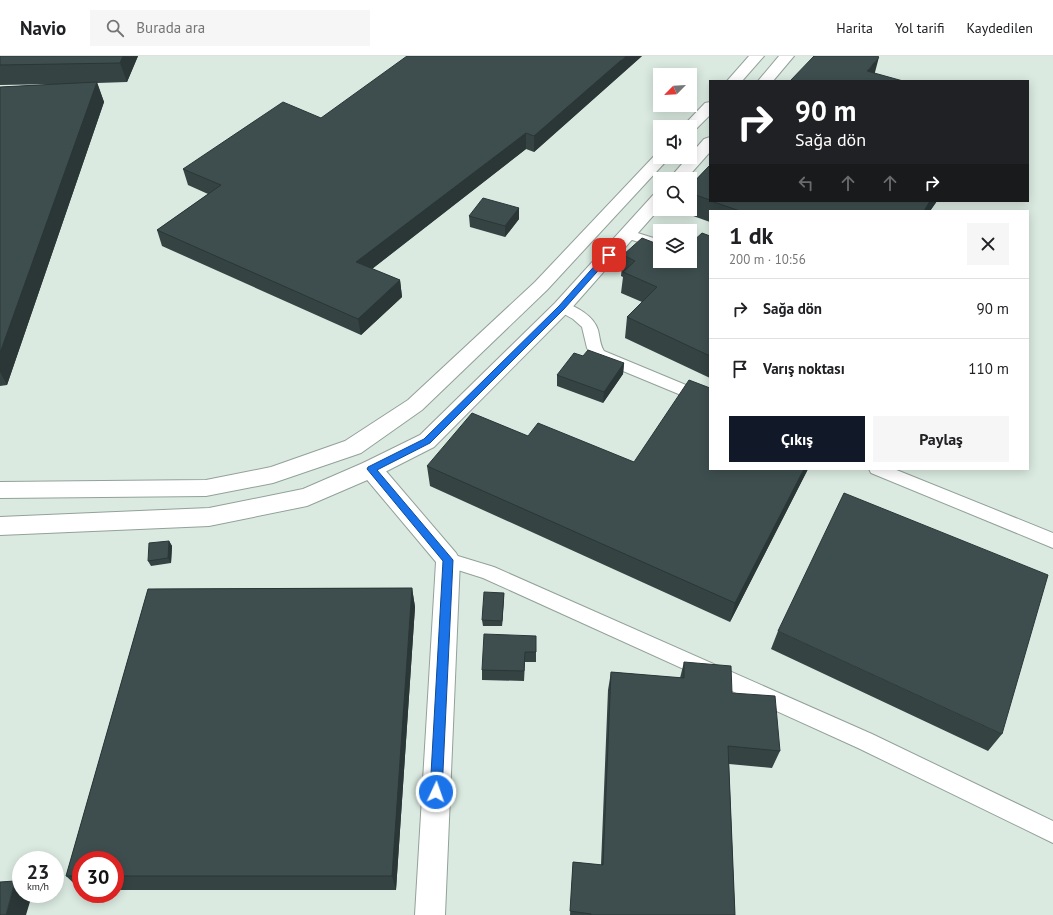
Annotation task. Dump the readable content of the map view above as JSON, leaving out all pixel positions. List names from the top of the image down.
{
  "north": "bottom left",
  "page": {
    "header": "Navio",
    "search": "Burada ara",
    "nav": ["Harita", "Yol tarifi", "Kaydedilen"],
    "turn": ["90 m", "Sağa dön"],
    "heading": ["1 dk", "200 m · 10:56"],
    "list": [
      {
        "name": "Sağa dön",
        "value": "90 m"
      },
      {
        "name": "Varış noktası",
        "value": "110 m"
      }
    ],
    "buttons": ["Çıkış", "Paylaş"],
    "speed": "23 km/h",
    "limit": "30"
  }
}
